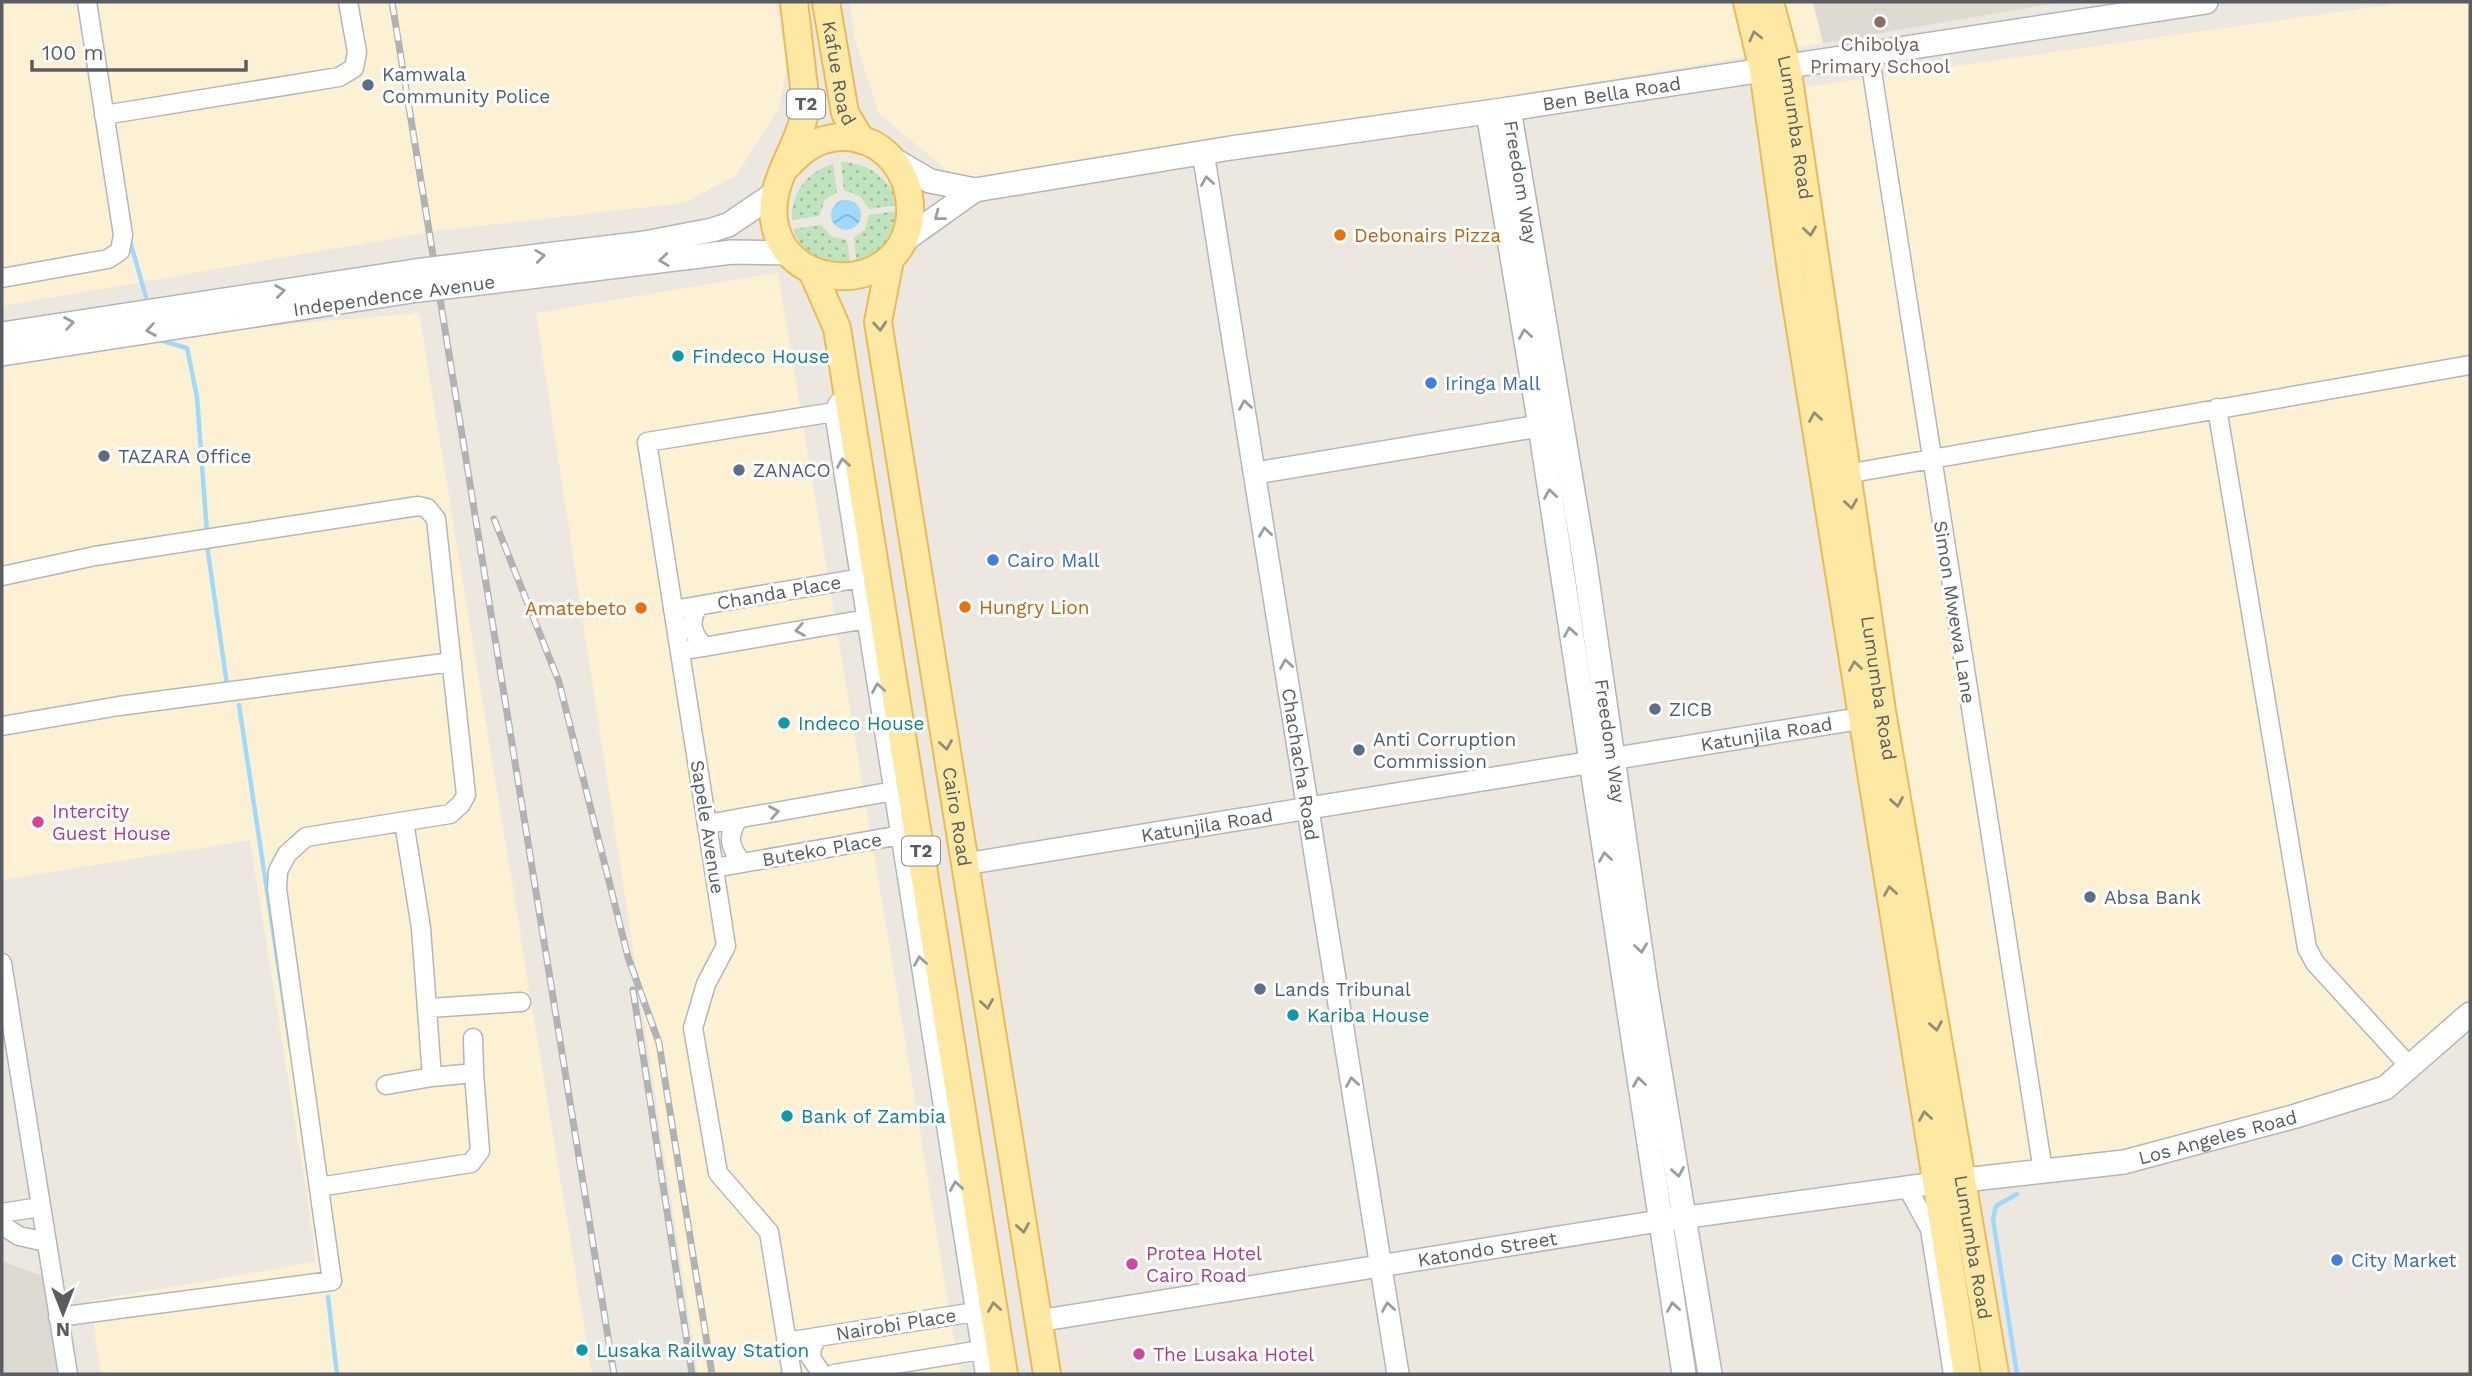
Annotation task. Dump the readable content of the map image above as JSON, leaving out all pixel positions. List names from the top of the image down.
{
  "streets": {
    "main road": [
      "Kafue Road",
      "Ben Bella Road",
      "T2",
      "Lumumba Road",
      "Freedom Way",
      "Independence Avenue",
      "Cairo Road",
      "Los Angeles Road"
    ],
    "street": [
      "Chanda Place",
      "Simon Mwewa Lane",
      "Katunjila Road",
      "Chachacha Road",
      "Sapele Avenue",
      "Buteko Place",
      "Katondo Street",
      "Nairobi Place"
    ]
  },
  "crossings": [
    ["Kafue Road", "Ben Bella Road"],
    ["Kafue Road", "T2"],
    ["Kafue Road", "Independence Avenue"],
    ["Kafue Road", "Cairo Road"],
    ["Ben Bella Road", "T2"],
    ["Ben Bella Road", "Lumumba Road"],
    ["Ben Bella Road", "Freedom Way"],
    ["Ben Bella Road", "Independence Avenue"],
    ["Ben Bella Road", "Simon Mwewa Lane"],
    ["Ben Bella Road", "Chachacha Road"],
    ["Ben Bella Road", "Cairo Road"],
    ["T2", "Independence Avenue"],
    ["T2", "Chanda Place"],
    ["T2", "Cairo Road"],
    ["Lumumba Road", "Katunjila Road"],
    ["Lumumba Road", "Los Angeles Road"],
    ["Lumumba Road", "Katondo Street"],
    ["Freedom Way", "Katunjila Road"],
    ["Freedom Way", "Katondo Street"],
    ["Independence Avenue", "Cairo Road"],
    ["Chanda Place", "Sapele Avenue"],
    ["Simon Mwewa Lane", "Los Angeles Road"],
    ["Katunjila Road", "Chachacha Road"],
    ["Katunjila Road", "Cairo Road"],
    ["Chachacha Road", "Katondo Street"],
    ["Cairo Road", "Katondo Street"],
    ["Sapele Avenue", "Buteko Place"],
    ["Sapele Avenue", "Nairobi Place"],
    ["Los Angeles Road", "Katondo Street"]
  ],
  "one_way": ["Chachacha Road"],
  "places": [
    "Chibolya Primary School",
    "Kamwala Community Police",
    "Debonairs Pizza",
    "Findeco House",
    "Iringa Mall",
    "TAZARA Office",
    "ZANACO",
    "Cairo Mall",
    "Hungry Lion",
    "Amatebeto",
    "ZICB",
    "Indeco House",
    "Anti Corruption Commission",
    "Intercity Guest House",
    "Absa Bank",
    "Lands Tribunal",
    "Kariba House",
    "Bank of Zambia",
    "City Market",
    "Protea Hotel Cairo Road",
    "Lusaka Railway Station",
    "The Lusaka Hotel"
  ],
  "scale_bar": "100 m",
  "north": "bottom"
}
